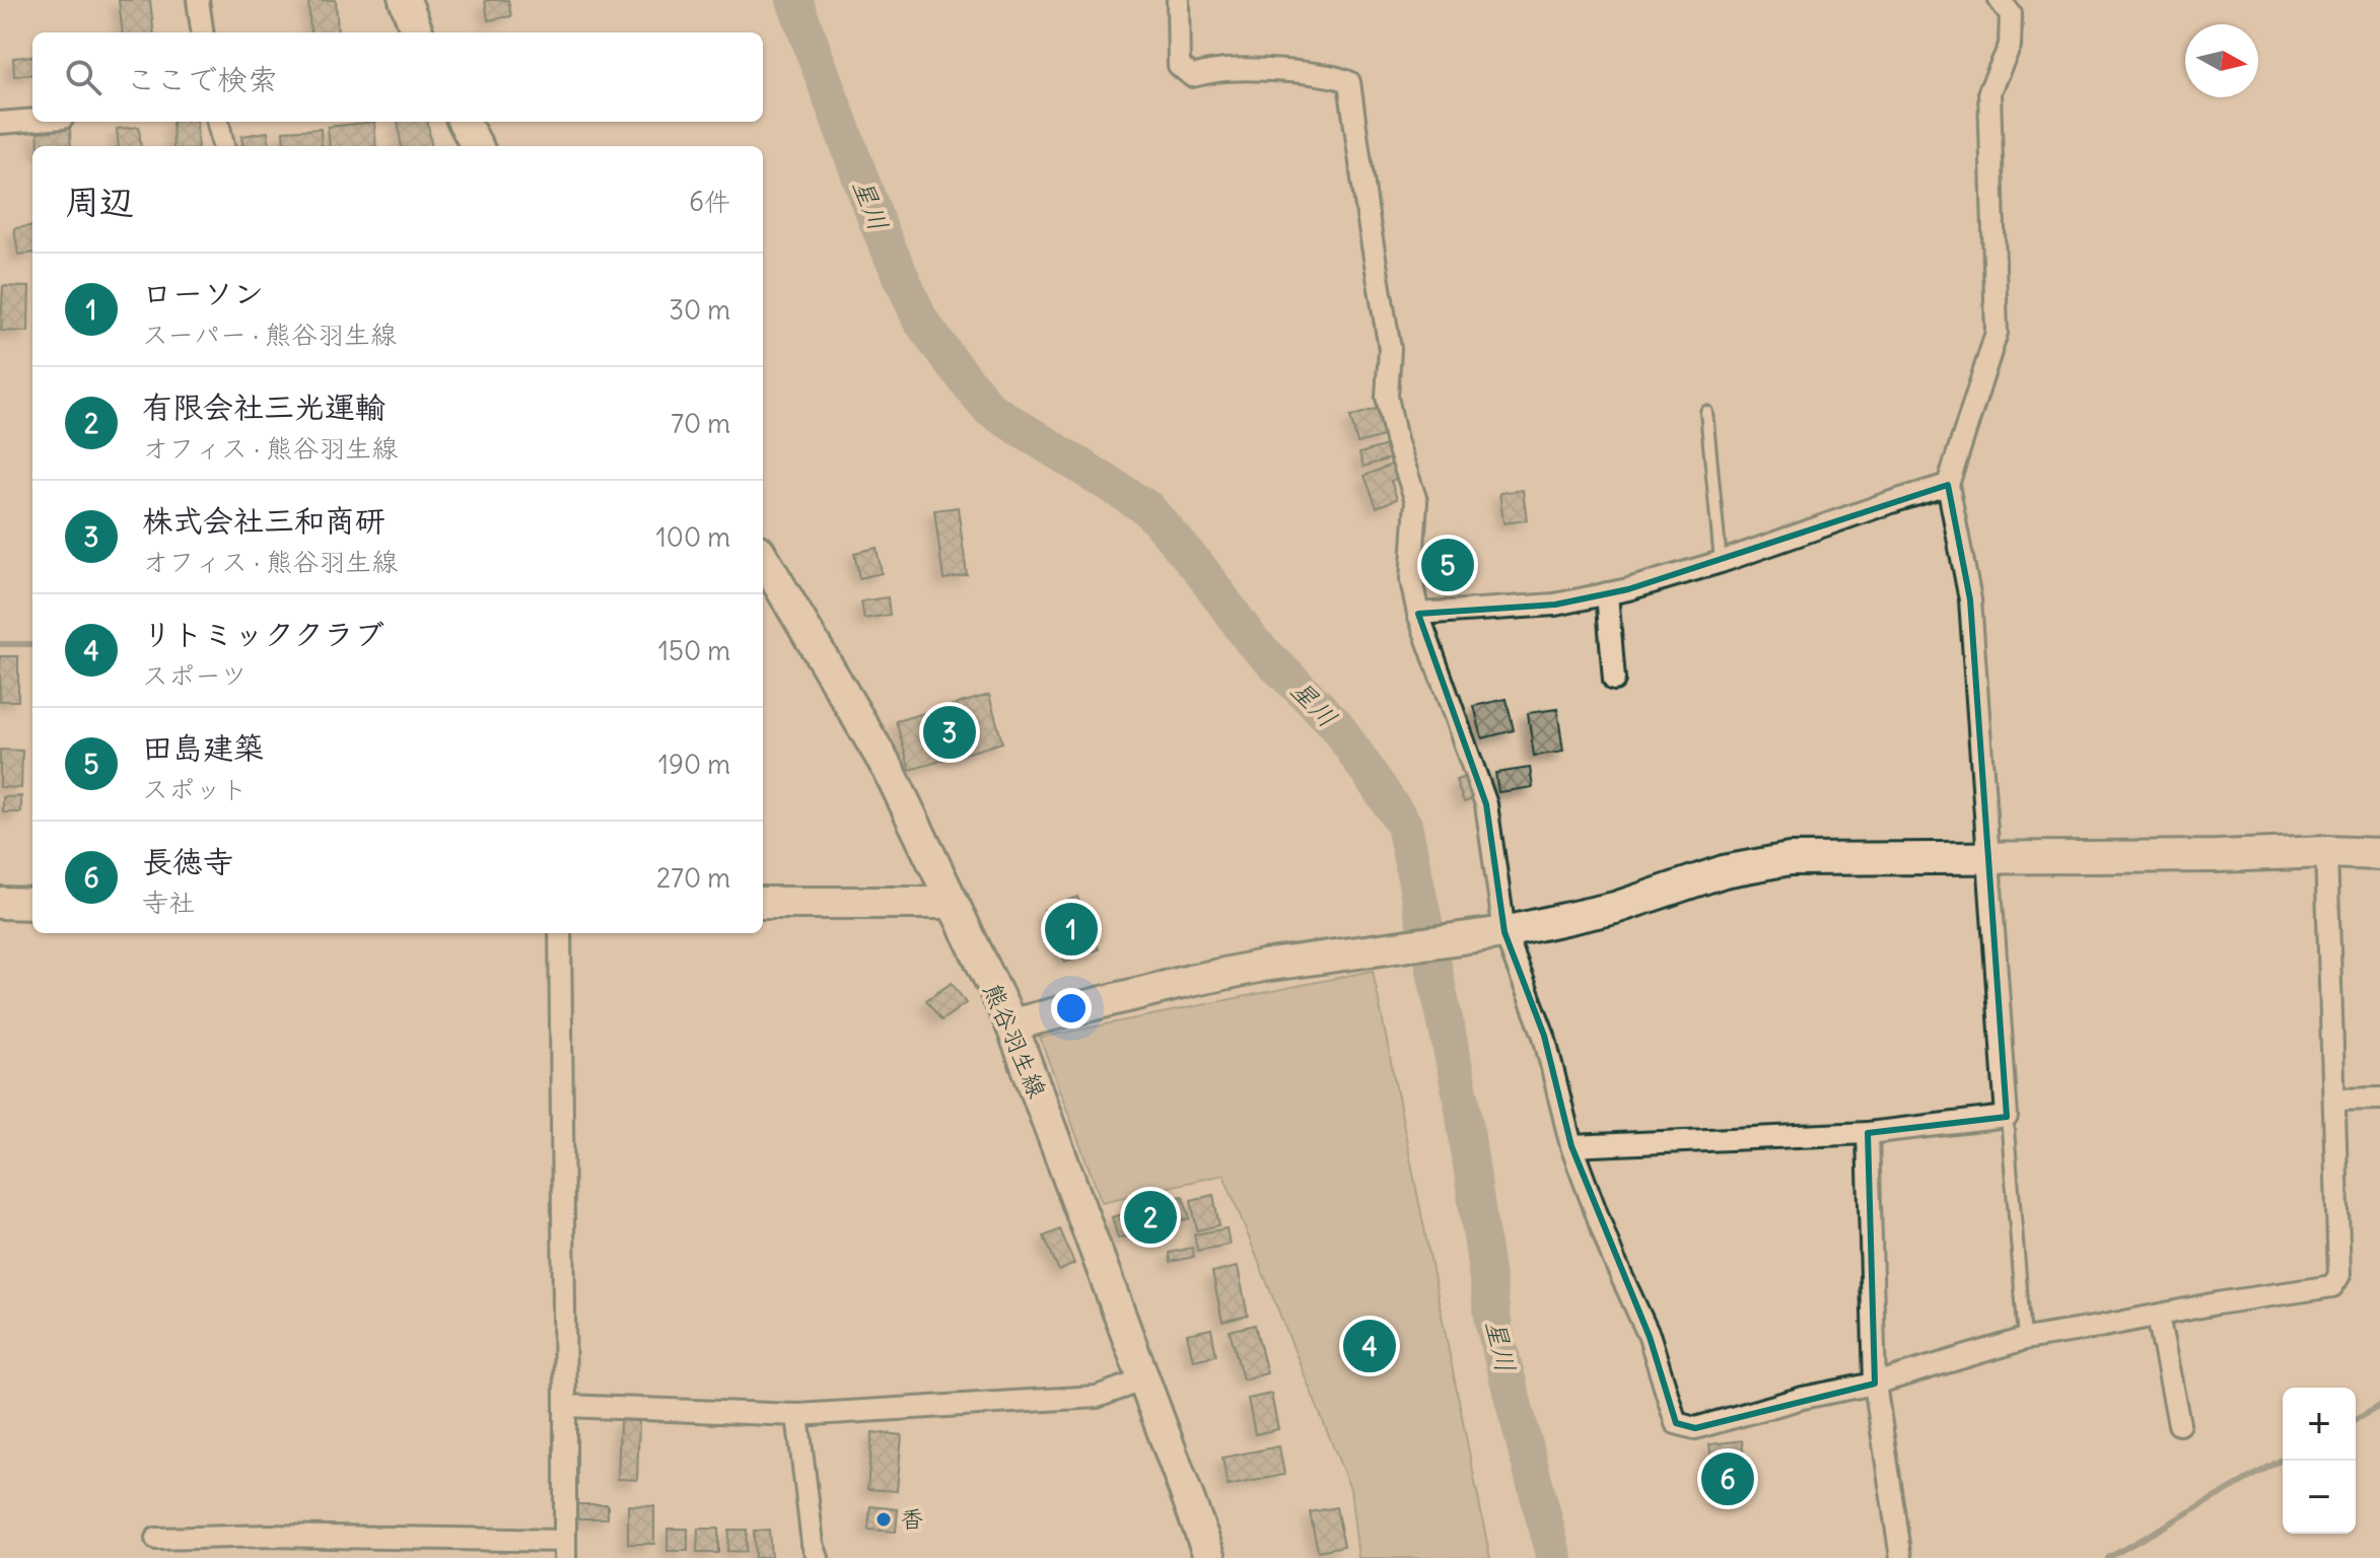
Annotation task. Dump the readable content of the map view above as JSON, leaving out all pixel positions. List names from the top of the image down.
{
  "streets": {
    "street": ["熊谷羽生線"]
  },
  "water": ["星川"],
  "places": ["香"],
  "north": "right",
  "page": {
    "search": "ここで検索",
    "heading": ["周辺", "6件"],
    "list": [
      {
        "mark": "1",
        "name": "ローソン",
        "note": "スーパー · 熊谷羽生線",
        "value": "30 m"
      },
      {
        "mark": "2",
        "name": "有限会社三光運輸",
        "note": "オフィス · 熊谷羽生線",
        "value": "70 m"
      },
      {
        "mark": "3",
        "name": "株式会社三和商研",
        "note": "オフィス · 熊谷羽生線",
        "value": "100 m"
      },
      {
        "mark": "4",
        "name": "リトミッククラブ",
        "note": "スポーツ",
        "value": "150 m"
      },
      {
        "mark": "5",
        "name": "田島建築",
        "note": "スポット",
        "value": "190 m"
      },
      {
        "mark": "6",
        "name": "長徳寺",
        "note": "寺社",
        "value": "270 m"
      }
    ],
    "pins": [
      "5",
      "3",
      "1",
      "2",
      "4",
      "6"
    ],
    "map_buttons": ["+", "−"]
  }
}
